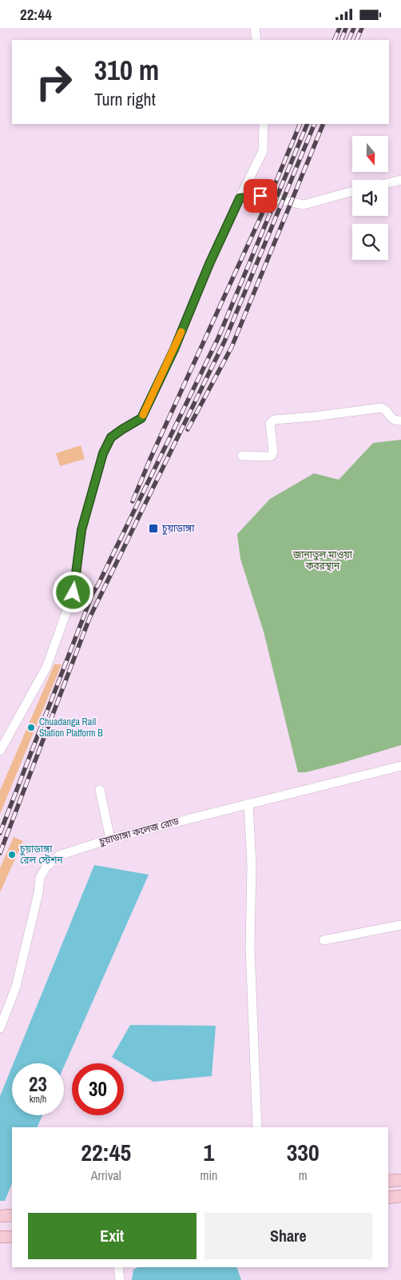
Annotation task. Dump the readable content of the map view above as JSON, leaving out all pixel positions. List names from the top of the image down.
{
  "streets": {
    "street": ["চুয়াডাঙ্গা কলেজ রোড"]
  },
  "parks": ["জানাতুল মাওয়া কবরস্থান"],
  "places": {
    "transit": ["চুয়াডাঙ্গা"],
    "other": ["Chuadanga Rail Station Platform B", "চুয়াডাঙ্গা রেল স্টেশন"]
  },
  "north": "bottom",
  "page": {
    "status": "22:44",
    "turn": ["310 m", "Turn right"],
    "speed": "23 km/h",
    "limit": "30",
    "eta": [
      "22:45",
      "Arrival",
      "1",
      "min",
      "330",
      "m"
    ],
    "buttons": ["Exit", "Share"]
  }
}
